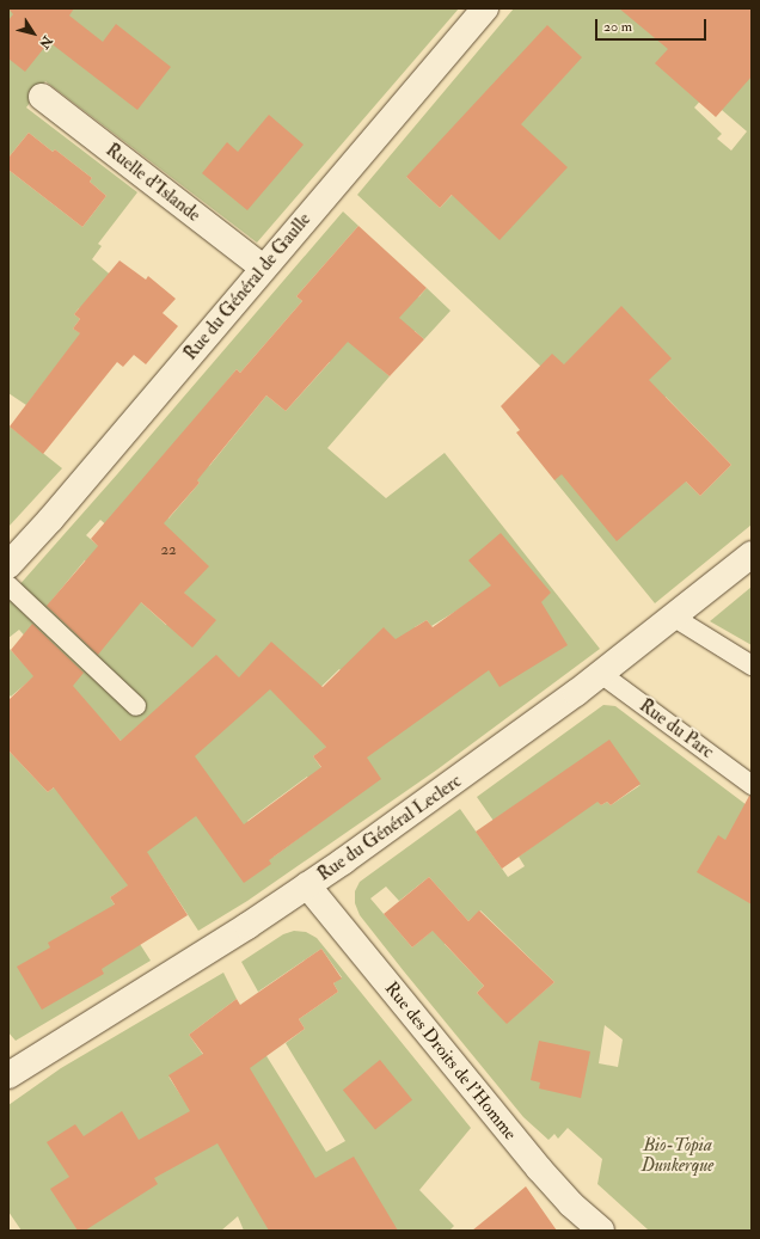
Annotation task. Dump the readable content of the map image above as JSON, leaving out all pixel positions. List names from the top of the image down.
{
  "streets": {
    "street": [
      "Ruelle d'Islande",
      "Rue du Général de Gaulle",
      "Rue du Général Leclerc",
      "Rue des Droits de l'Homme"
    ],
    "lane": ["Rue du Parc"]
  },
  "crossings": [
    ["Ruelle d'Islande", "Rue du Général de Gaulle"],
    ["Rue du Parc", "Rue du Général Leclerc"],
    ["Rue du Général Leclerc", "Rue des Droits de l'Homme"]
  ],
  "parks": ["Bio-Topia Dunkerque"],
  "house_numbers": ["22"],
  "scale_bar": "20 m",
  "north": "bottom right"
}
